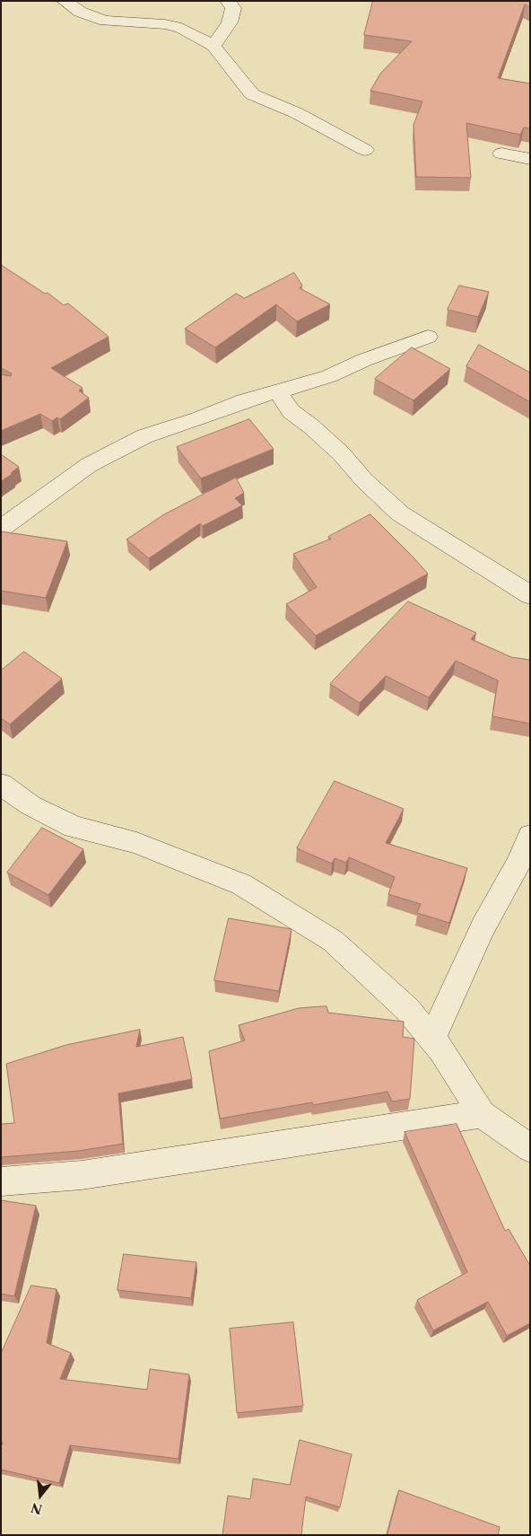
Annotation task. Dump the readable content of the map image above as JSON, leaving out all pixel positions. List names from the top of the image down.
{
  "north": "bottom"
}
